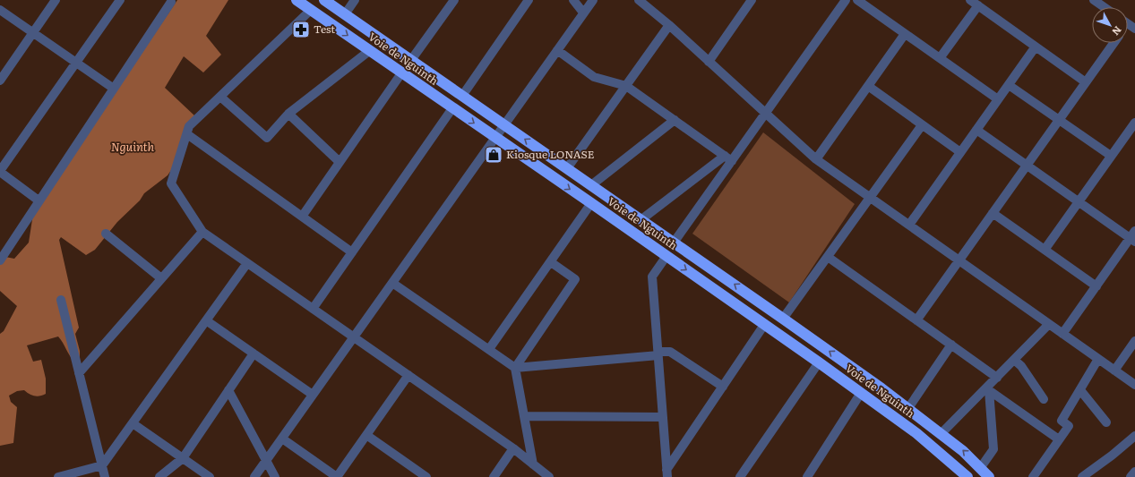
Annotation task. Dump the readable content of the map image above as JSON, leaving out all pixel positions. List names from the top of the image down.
{
  "streets": {
    "highway": ["Voie de Nguinth"]
  },
  "water": ["Nguinth"],
  "places": {
    "pharmacy": ["Test"],
    "shop": ["Kiosque LONASE"]
  },
  "north": "bottom right"
}
